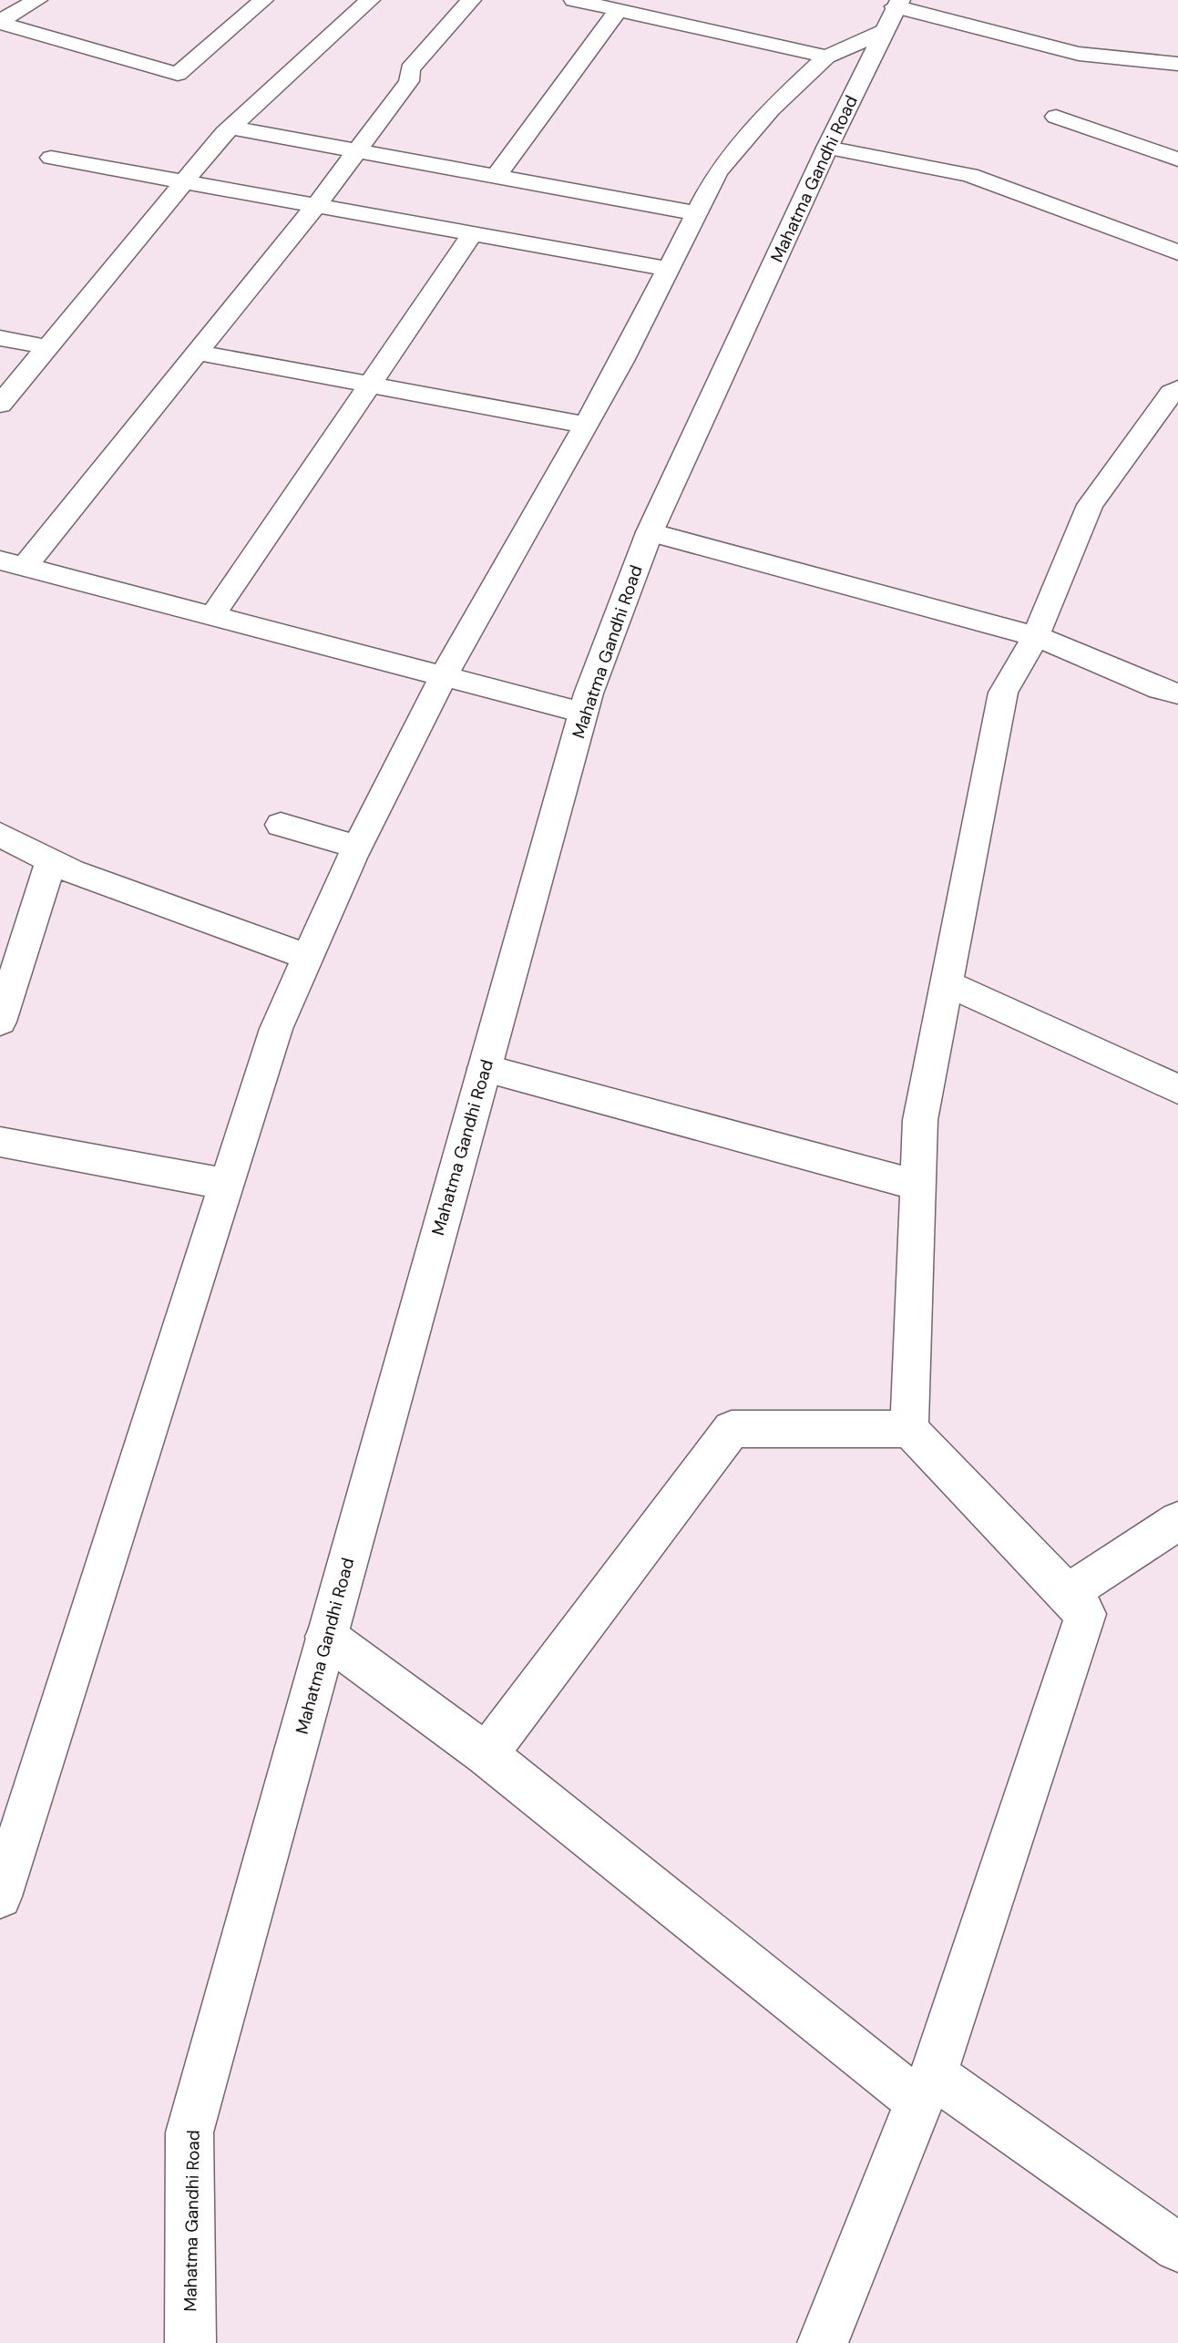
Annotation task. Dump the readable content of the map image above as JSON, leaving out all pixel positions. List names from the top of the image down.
{
  "streets": {
    "street": ["Mahatma Gandhi Road"]
  }
}
